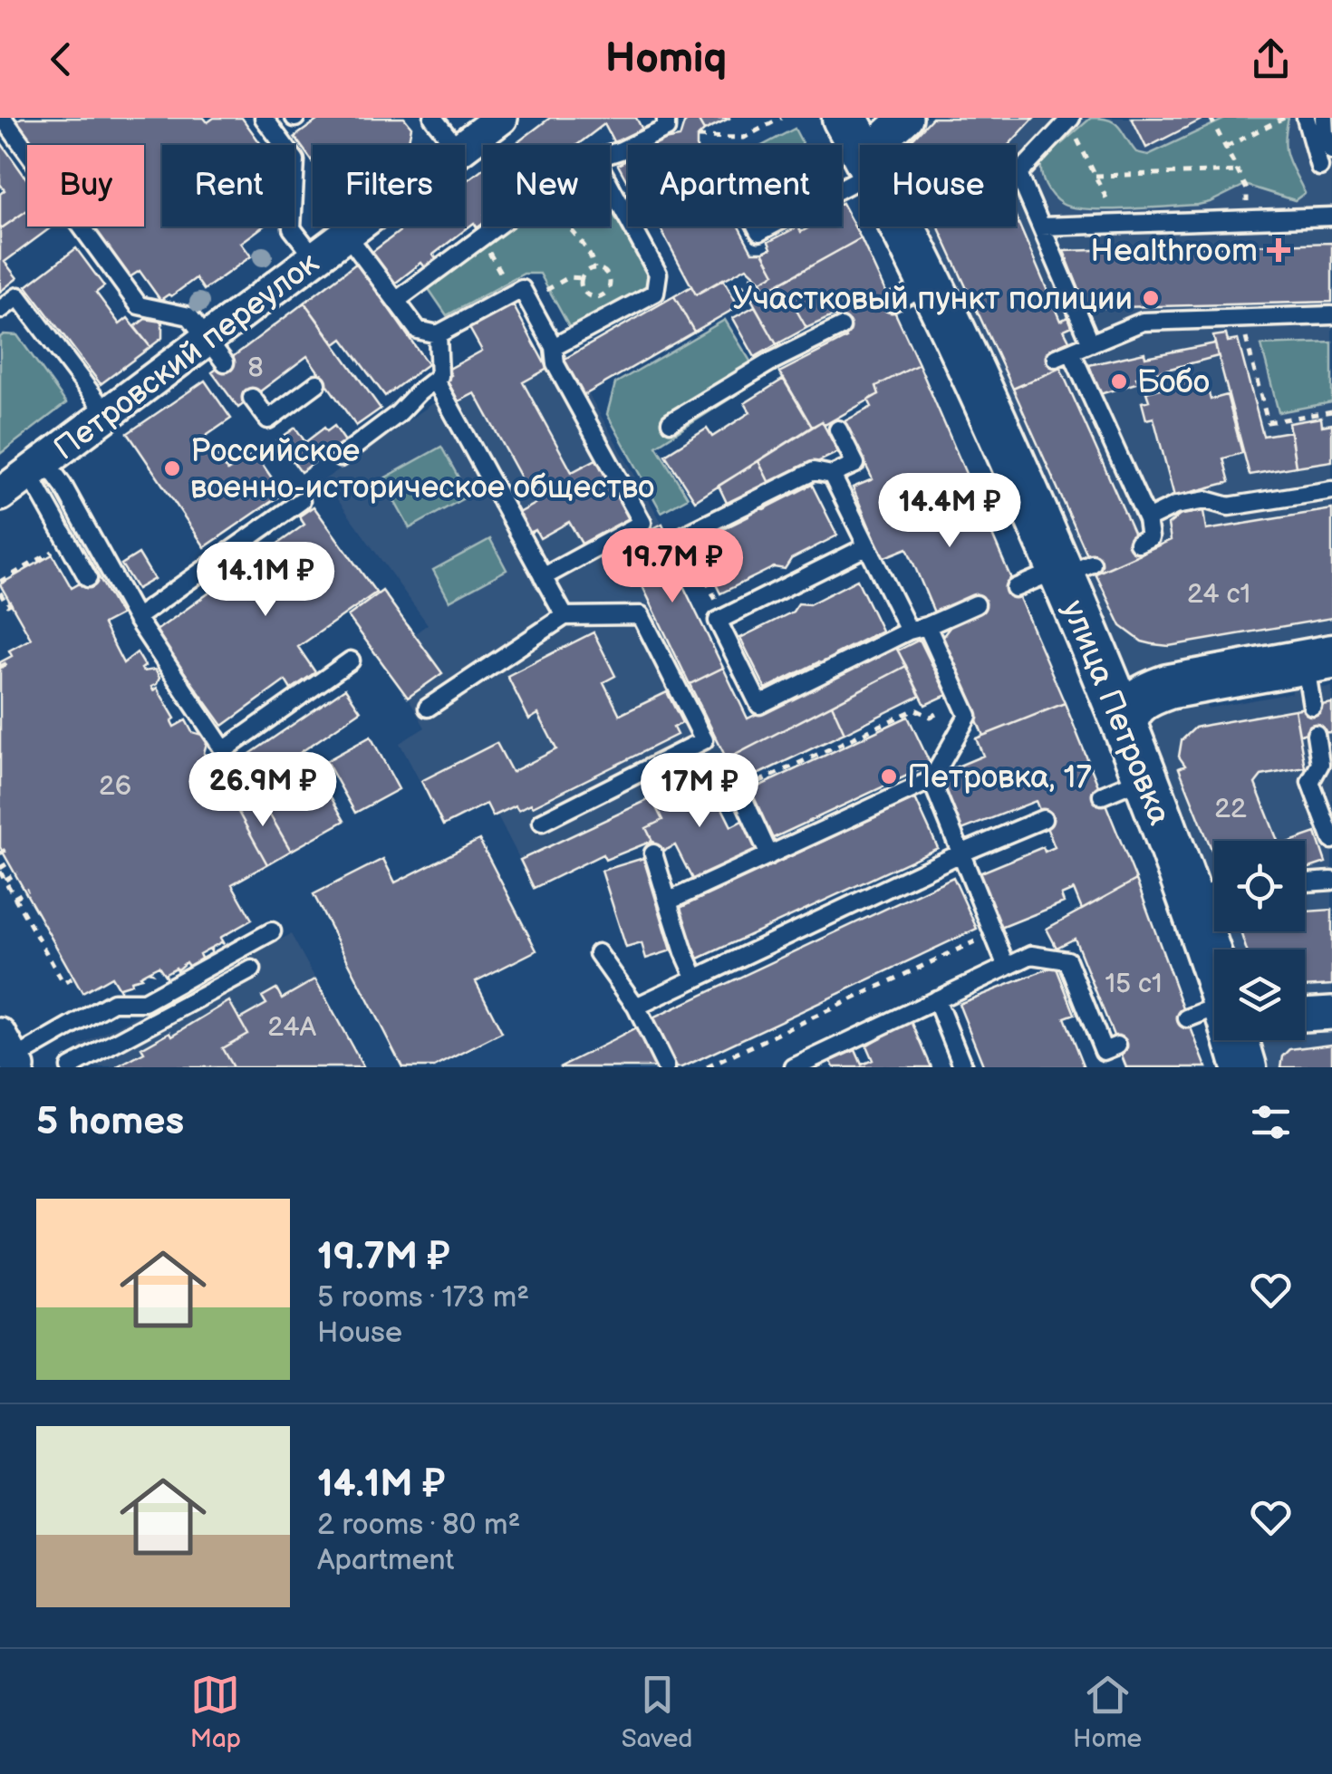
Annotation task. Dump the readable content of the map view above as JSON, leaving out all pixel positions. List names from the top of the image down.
{
  "streets": {
    "street": ["Петровский переулок", "улица Петровка"]
  },
  "places": {
    "health": ["Healthroom"],
    "other": [
      "Участковый пункт полиции",
      "Бобо",
      "Российское военно-историческое общество",
      "Петровка, 17"
    ]
  },
  "house_numbers": [
    "8",
    "24 с1",
    "26",
    "22",
    "15 с1",
    "24А"
  ],
  "page": {
    "header": "Homiq",
    "chip": [
      "Buy",
      "Rent",
      "Filters",
      "New",
      "Apartment",
      "House"
    ],
    "price": [
      "14.4M ₽",
      "19.7M ₽",
      "14.1M ₽",
      "26.9M ₽",
      "17M ₽"
    ],
    "heading": "5 homes",
    "list": [
      {
        "name": "19.7M ₽",
        "note": "5 rooms · 173 m² · House"
      },
      {
        "name": "14.1M ₽",
        "note": "2 rooms · 80 m² · Apartment"
      }
    ],
    "tabs": ["Map", "Saved", "Home"]
  }
}
